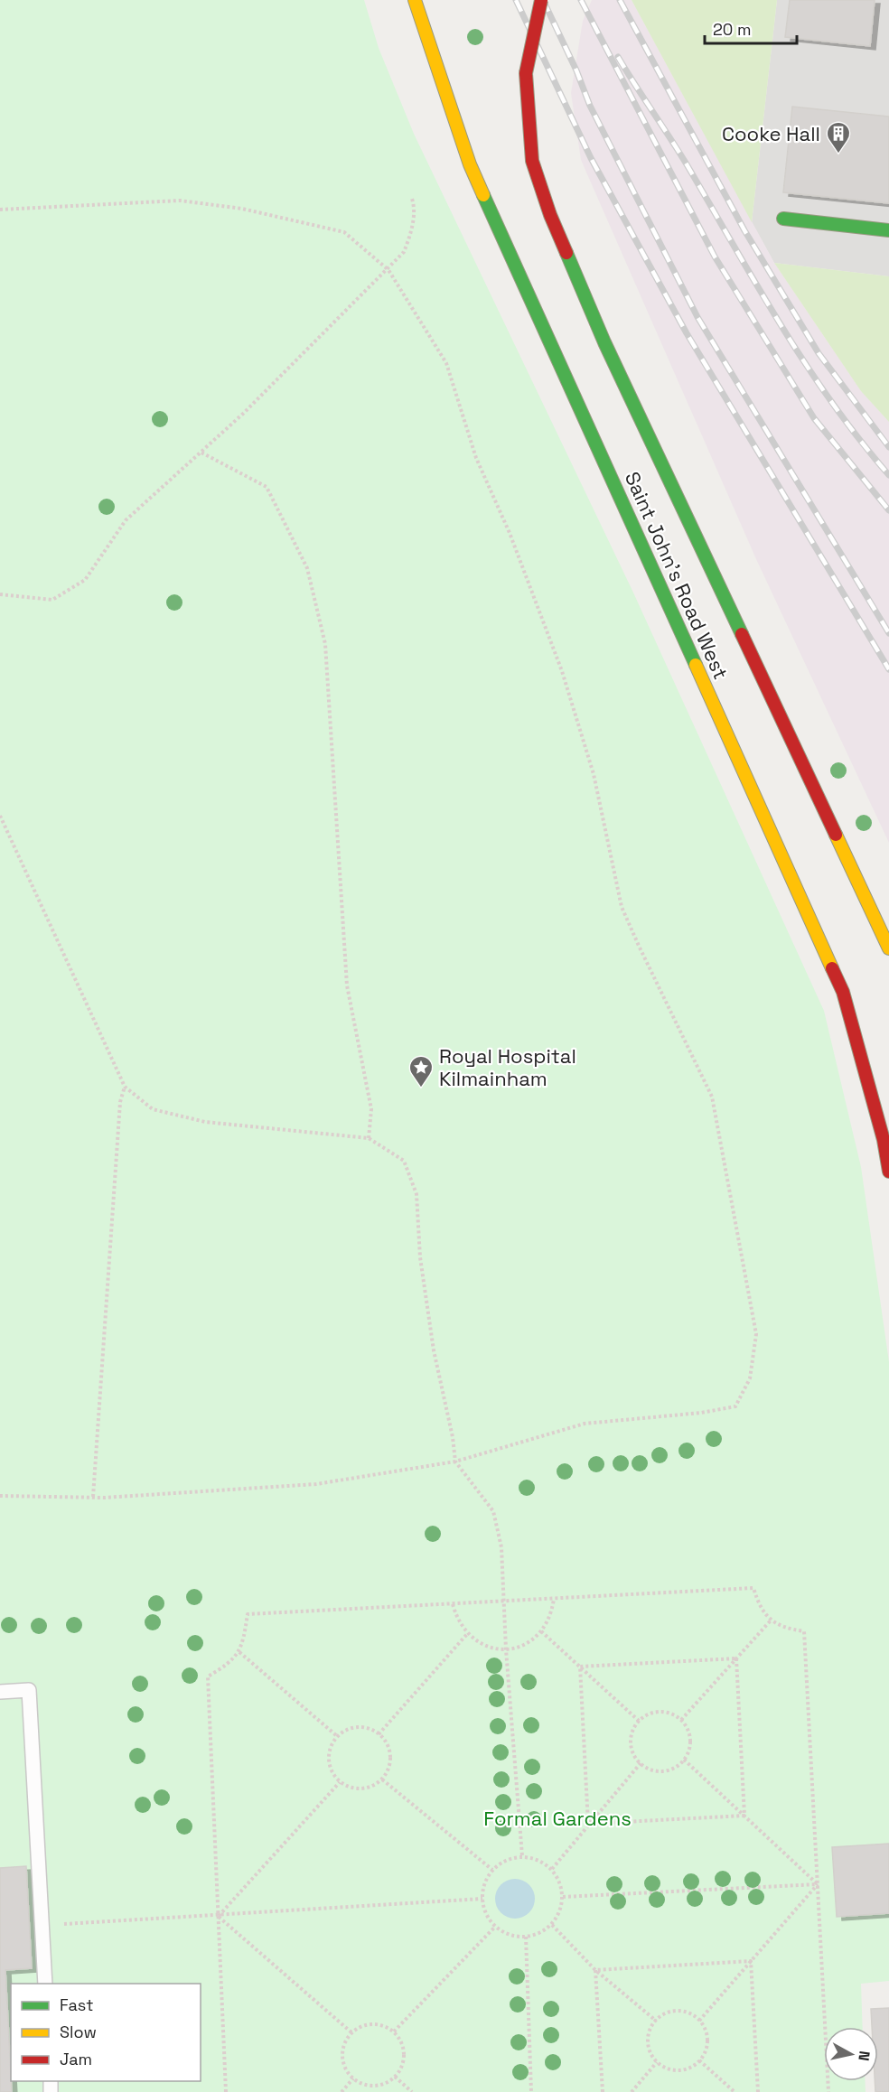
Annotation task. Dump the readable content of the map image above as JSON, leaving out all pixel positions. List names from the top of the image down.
{
  "streets": {
    "main road": ["Saint John's Road West"]
  },
  "parks": ["Formal Gardens"],
  "places": {
    "building": ["Cooke Hall"],
    "place": ["Royal Hospital Kilmainham"]
  },
  "legend": ["Fast", "Slow", "Jam"],
  "scale_bar": "20 m",
  "north": "right"
}
